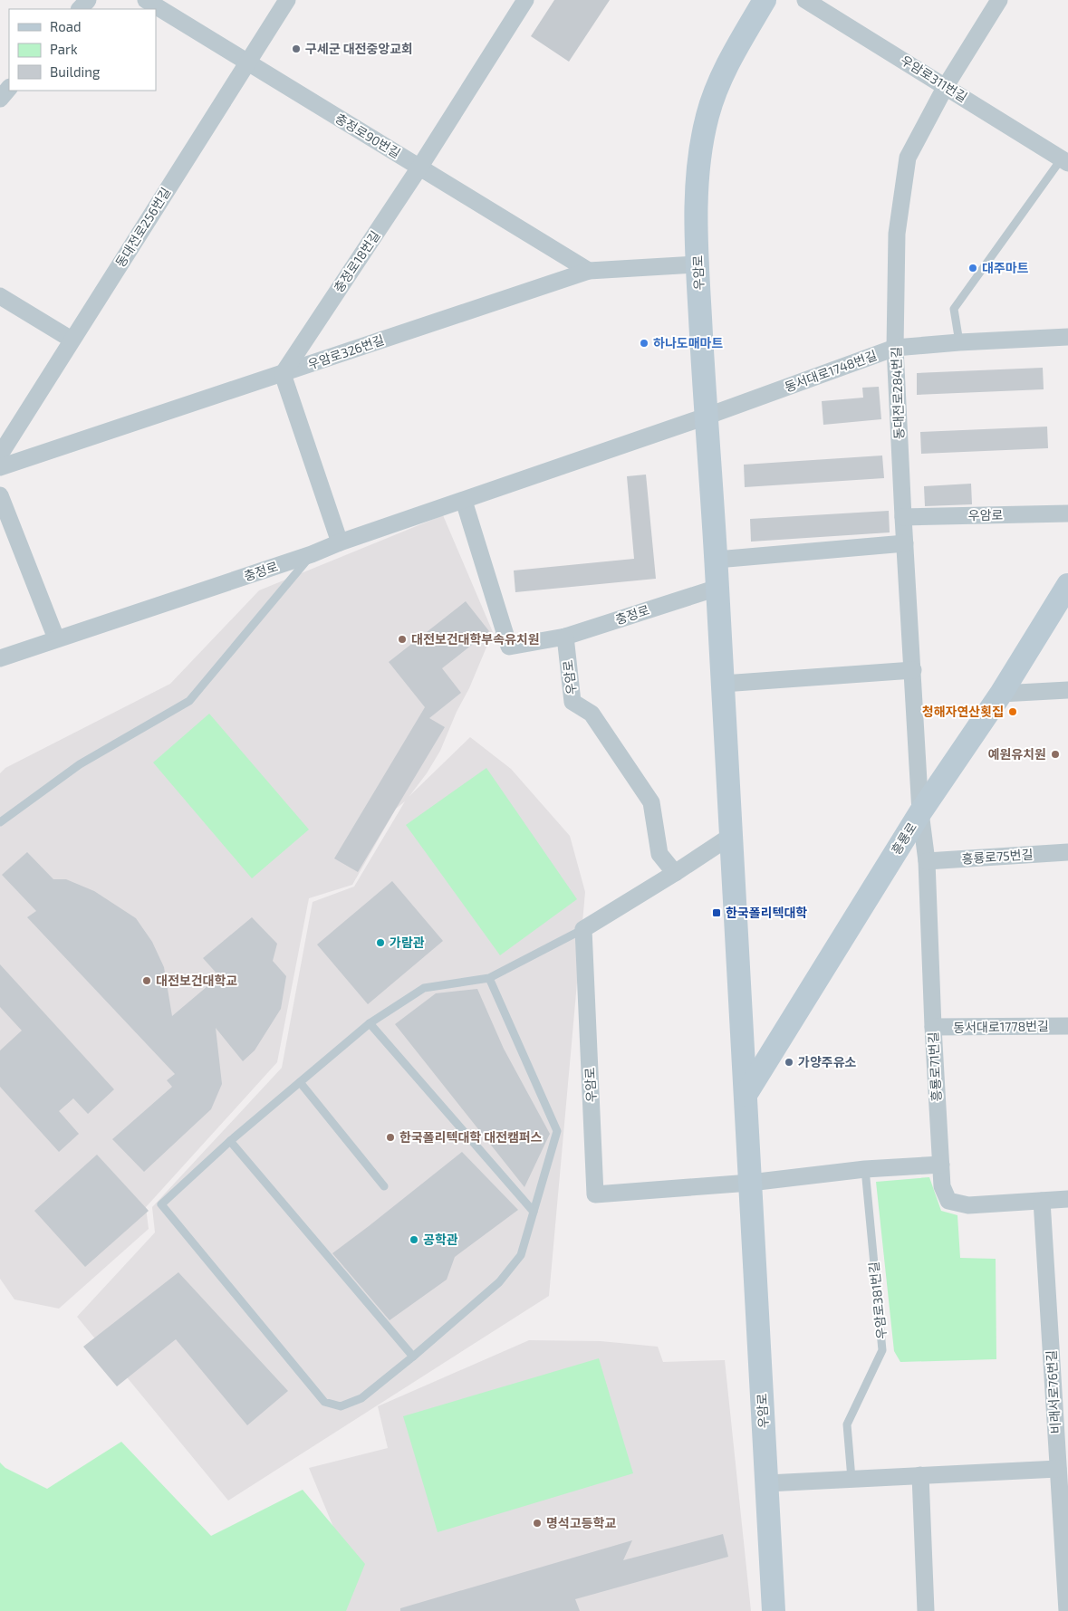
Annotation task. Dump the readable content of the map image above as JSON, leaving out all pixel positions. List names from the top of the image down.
{
  "streets": {
    "main road": ["우암로", "흥룡로"],
    "street": [
      "우암로311번길",
      "충정로90번길",
      "동대전로256번길",
      "충정로18번길",
      "우암로326번길",
      "동서대로1748번길",
      "동대전로284번길",
      "충정로",
      "흥룡로75번길",
      "동서대로1778번길",
      "흥룡로71번길",
      "비래서로76번길"
    ],
    "lane": ["우암로381번길"]
  },
  "crossings": [
    ["우암로311번길", "동서대로1748번길"],
    ["우암로311번길", "동대전로284번길"],
    ["충정로90번길", "동대전로256번길"],
    ["충정로90번길", "충정로18번길"],
    ["충정로90번길", "우암로326번길"],
    ["충정로18번길", "우암로326번길"],
    ["우암로", "우암로326번길"],
    ["우암로", "동서대로1748번길"],
    ["우암로", "동대전로284번길"],
    ["우암로", "충정로"],
    ["우암로", "흥룡로"],
    ["우암로", "흥룡로71번길"],
    ["우암로", "우암로381번길"],
    ["동서대로1748번길", "동대전로284번길"],
    ["동서대로1748번길", "충정로"],
    ["동대전로284번길", "흥룡로"],
    ["동대전로284번길", "흥룡로71번길"],
    ["흥룡로", "흥룡로71번길"],
    ["흥룡로75번길", "흥룡로71번길"],
    ["동서대로1778번길", "흥룡로71번길"],
    ["흥룡로71번길", "비래서로76번길"]
  ],
  "places": {
    "other": [
      "구세군 대전중앙교회",
      "대주마트",
      "하나도매마트",
      "대전보건대학부속유치원",
      "청해자연산횟집",
      "예원유치원",
      "가람관",
      "대전보건대학교",
      "가양주유소",
      "한국폴리텍대학 대전캠퍼스",
      "공학관",
      "명석고등학교"
    ],
    "transit": ["한국폴리텍대학"]
  },
  "legend": ["Road", "Park", "Building"]
}
